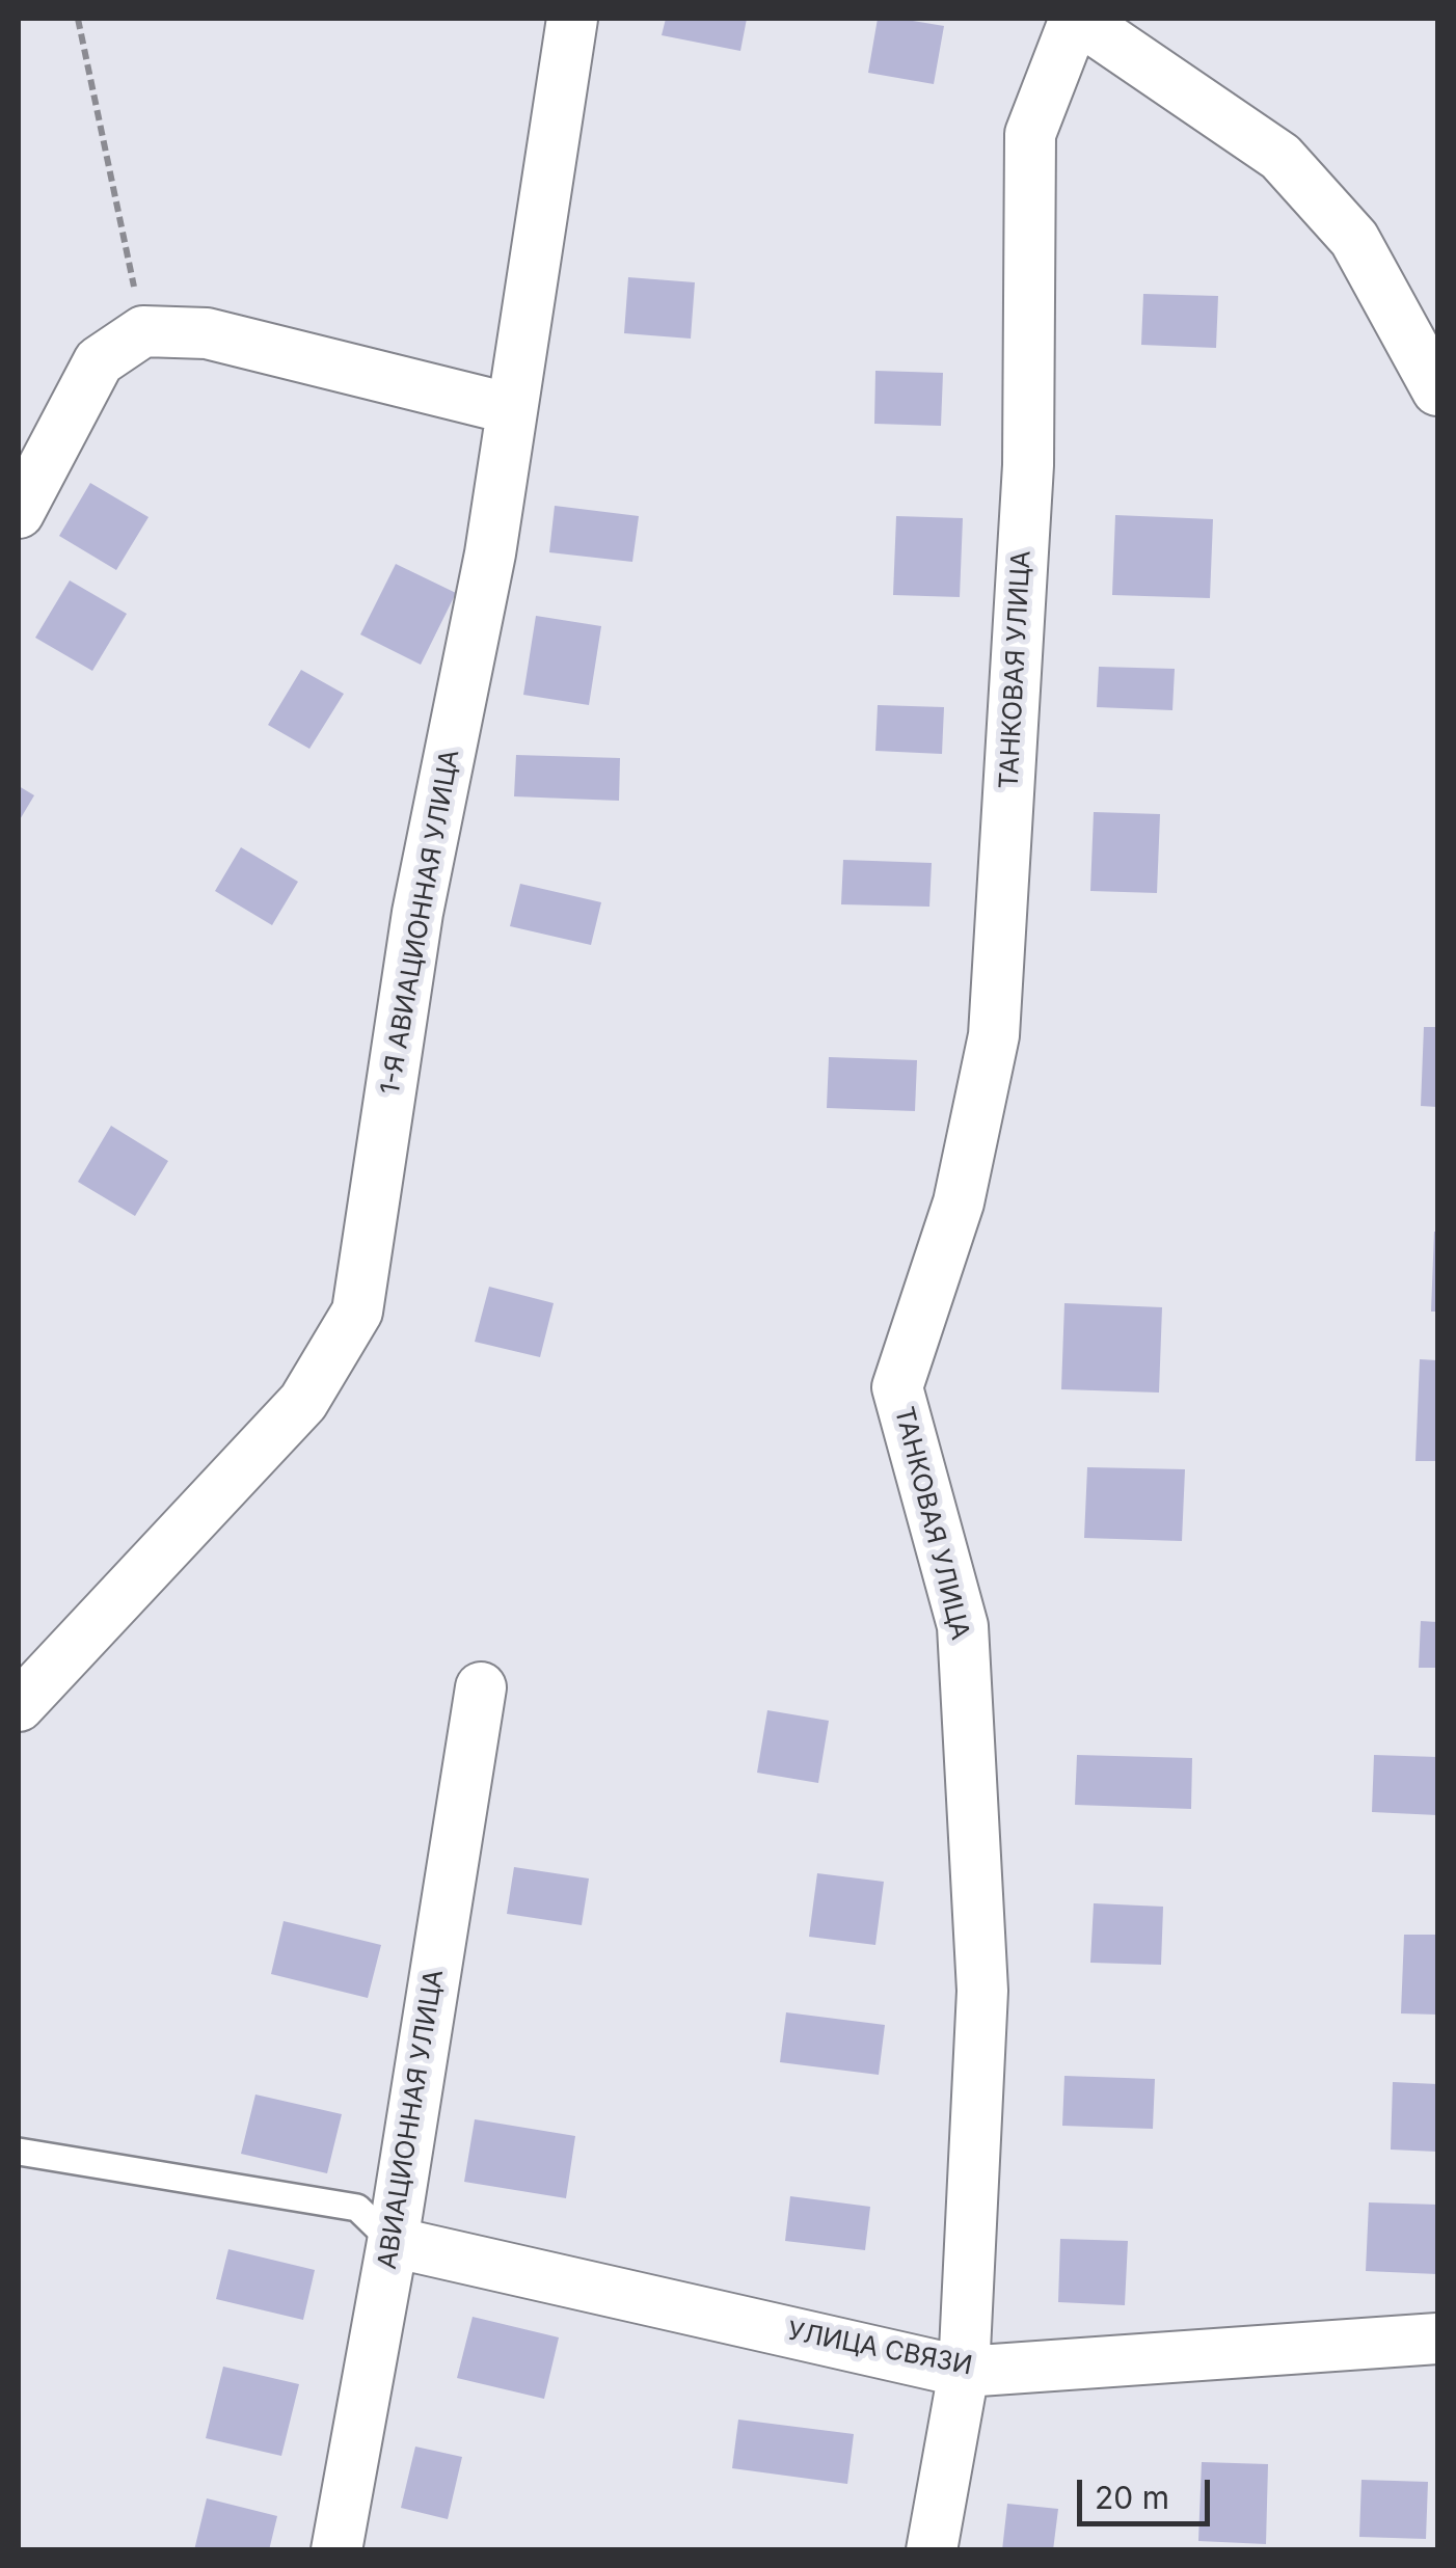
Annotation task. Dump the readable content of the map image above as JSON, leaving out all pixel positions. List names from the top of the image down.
{
  "streets": {
    "street": [
      "ТАНКОВАЯ УЛИЦА",
      "1-Я АВИАЦИОННАЯ УЛИЦА",
      "АВИАЦИОННАЯ УЛИЦА",
      "УЛИЦА СВЯЗИ"
    ]
  },
  "crossings": [
    ["ТАНКОВАЯ УЛИЦА", "УЛИЦА СВЯЗИ"],
    ["АВИАЦИОННАЯ УЛИЦА", "УЛИЦА СВЯЗИ"]
  ],
  "scale_bar": "20 m"
}
